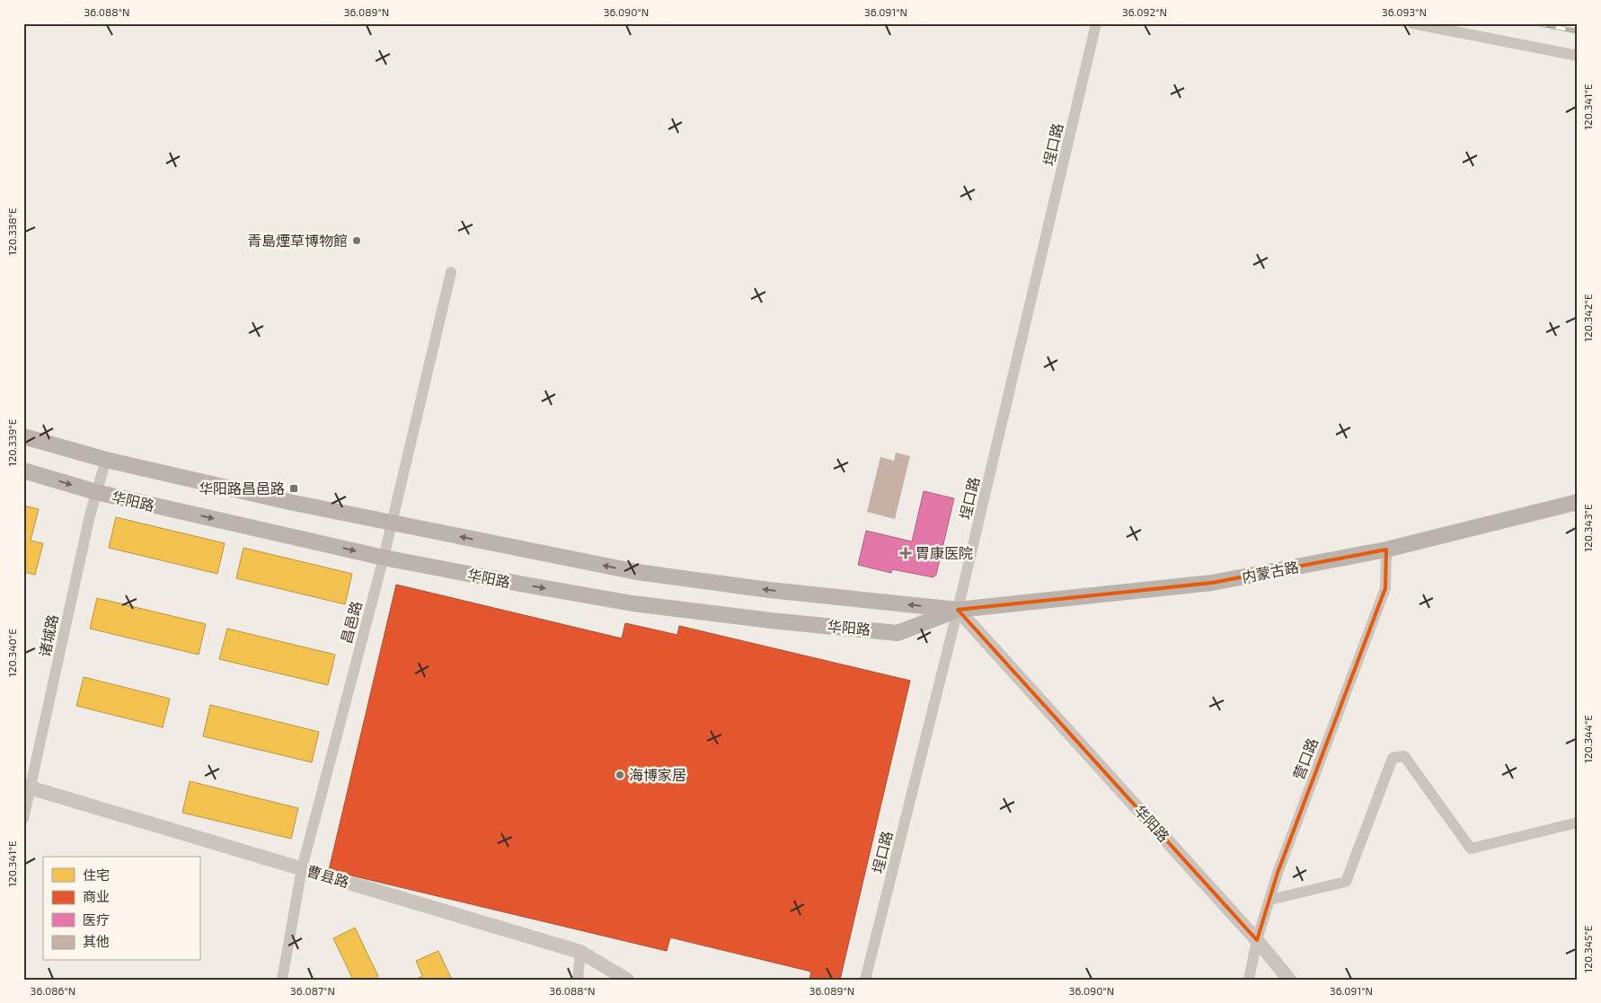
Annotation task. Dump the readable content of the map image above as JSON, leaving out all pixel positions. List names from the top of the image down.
{
  "streets": {
    "main road": ["华阳路", "内蒙古路"],
    "street": [
      "埕口路",
      "昌邑路",
      "诸城路",
      "营口路",
      "曹县路"
    ]
  },
  "crossings": [
    ["埕口路", "华阳路"],
    ["埕口路", "内蒙古路"],
    ["华阳路", "内蒙古路"],
    ["华阳路", "昌邑路"],
    ["华阳路", "诸城路"],
    ["华阳路", "营口路"],
    ["内蒙古路", "营口路"],
    ["昌邑路", "曹县路"],
    ["诸城路", "曹县路"]
  ],
  "places": {
    "other": ["青島煙草博物館", "海博家居"],
    "transit": ["华阳路昌邑路"],
    "health": ["胃康医院"]
  },
  "legend": [
    "住宅",
    "商业",
    "医疗",
    "其他"
  ],
  "coordinates": [
    "36.088°N",
    "36.089°N",
    "36.090°N",
    "36.091°N",
    "36.092°N",
    "36.093°N",
    "120.341°E",
    "120.338°E",
    "120.342°E",
    "120.339°E",
    "120.343°E",
    "120.340°E",
    "120.344°E",
    "120.345°E",
    "36.086°N",
    "36.087°N"
  ]
}
